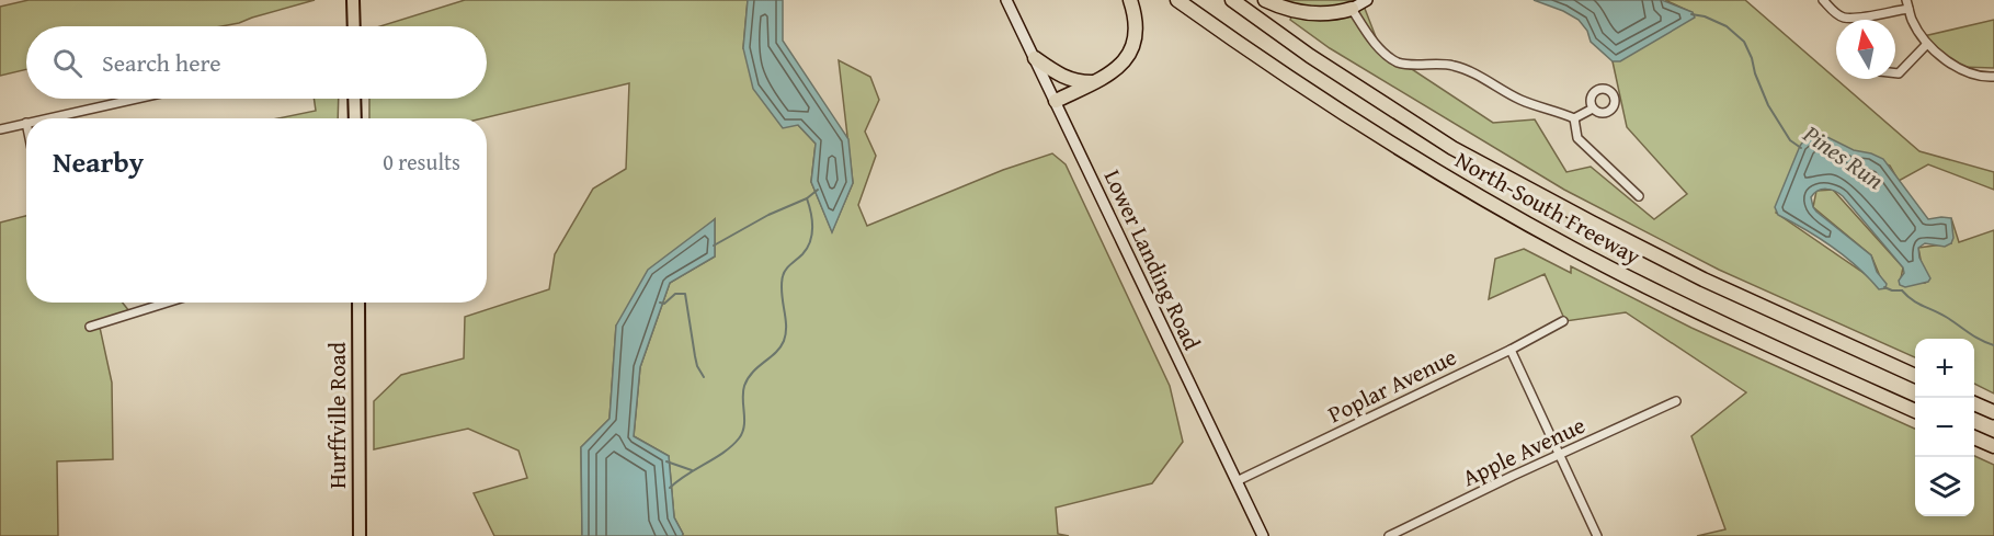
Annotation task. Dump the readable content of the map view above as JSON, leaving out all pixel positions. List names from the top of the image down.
{
  "streets": {
    "highway": ["North-South Freeway"],
    "main road": ["Lower Landing Road", "Hurffville Road"],
    "street": ["Poplar Avenue", "Apple Avenue"]
  },
  "crossings": [
    ["Lower Landing Road", "Poplar Avenue"]
  ],
  "water": ["Pines Run"],
  "north": "top",
  "page": {
    "search": "Search here",
    "heading": ["Nearby", "0 results"],
    "map_buttons": ["+", "−"]
  }
}
